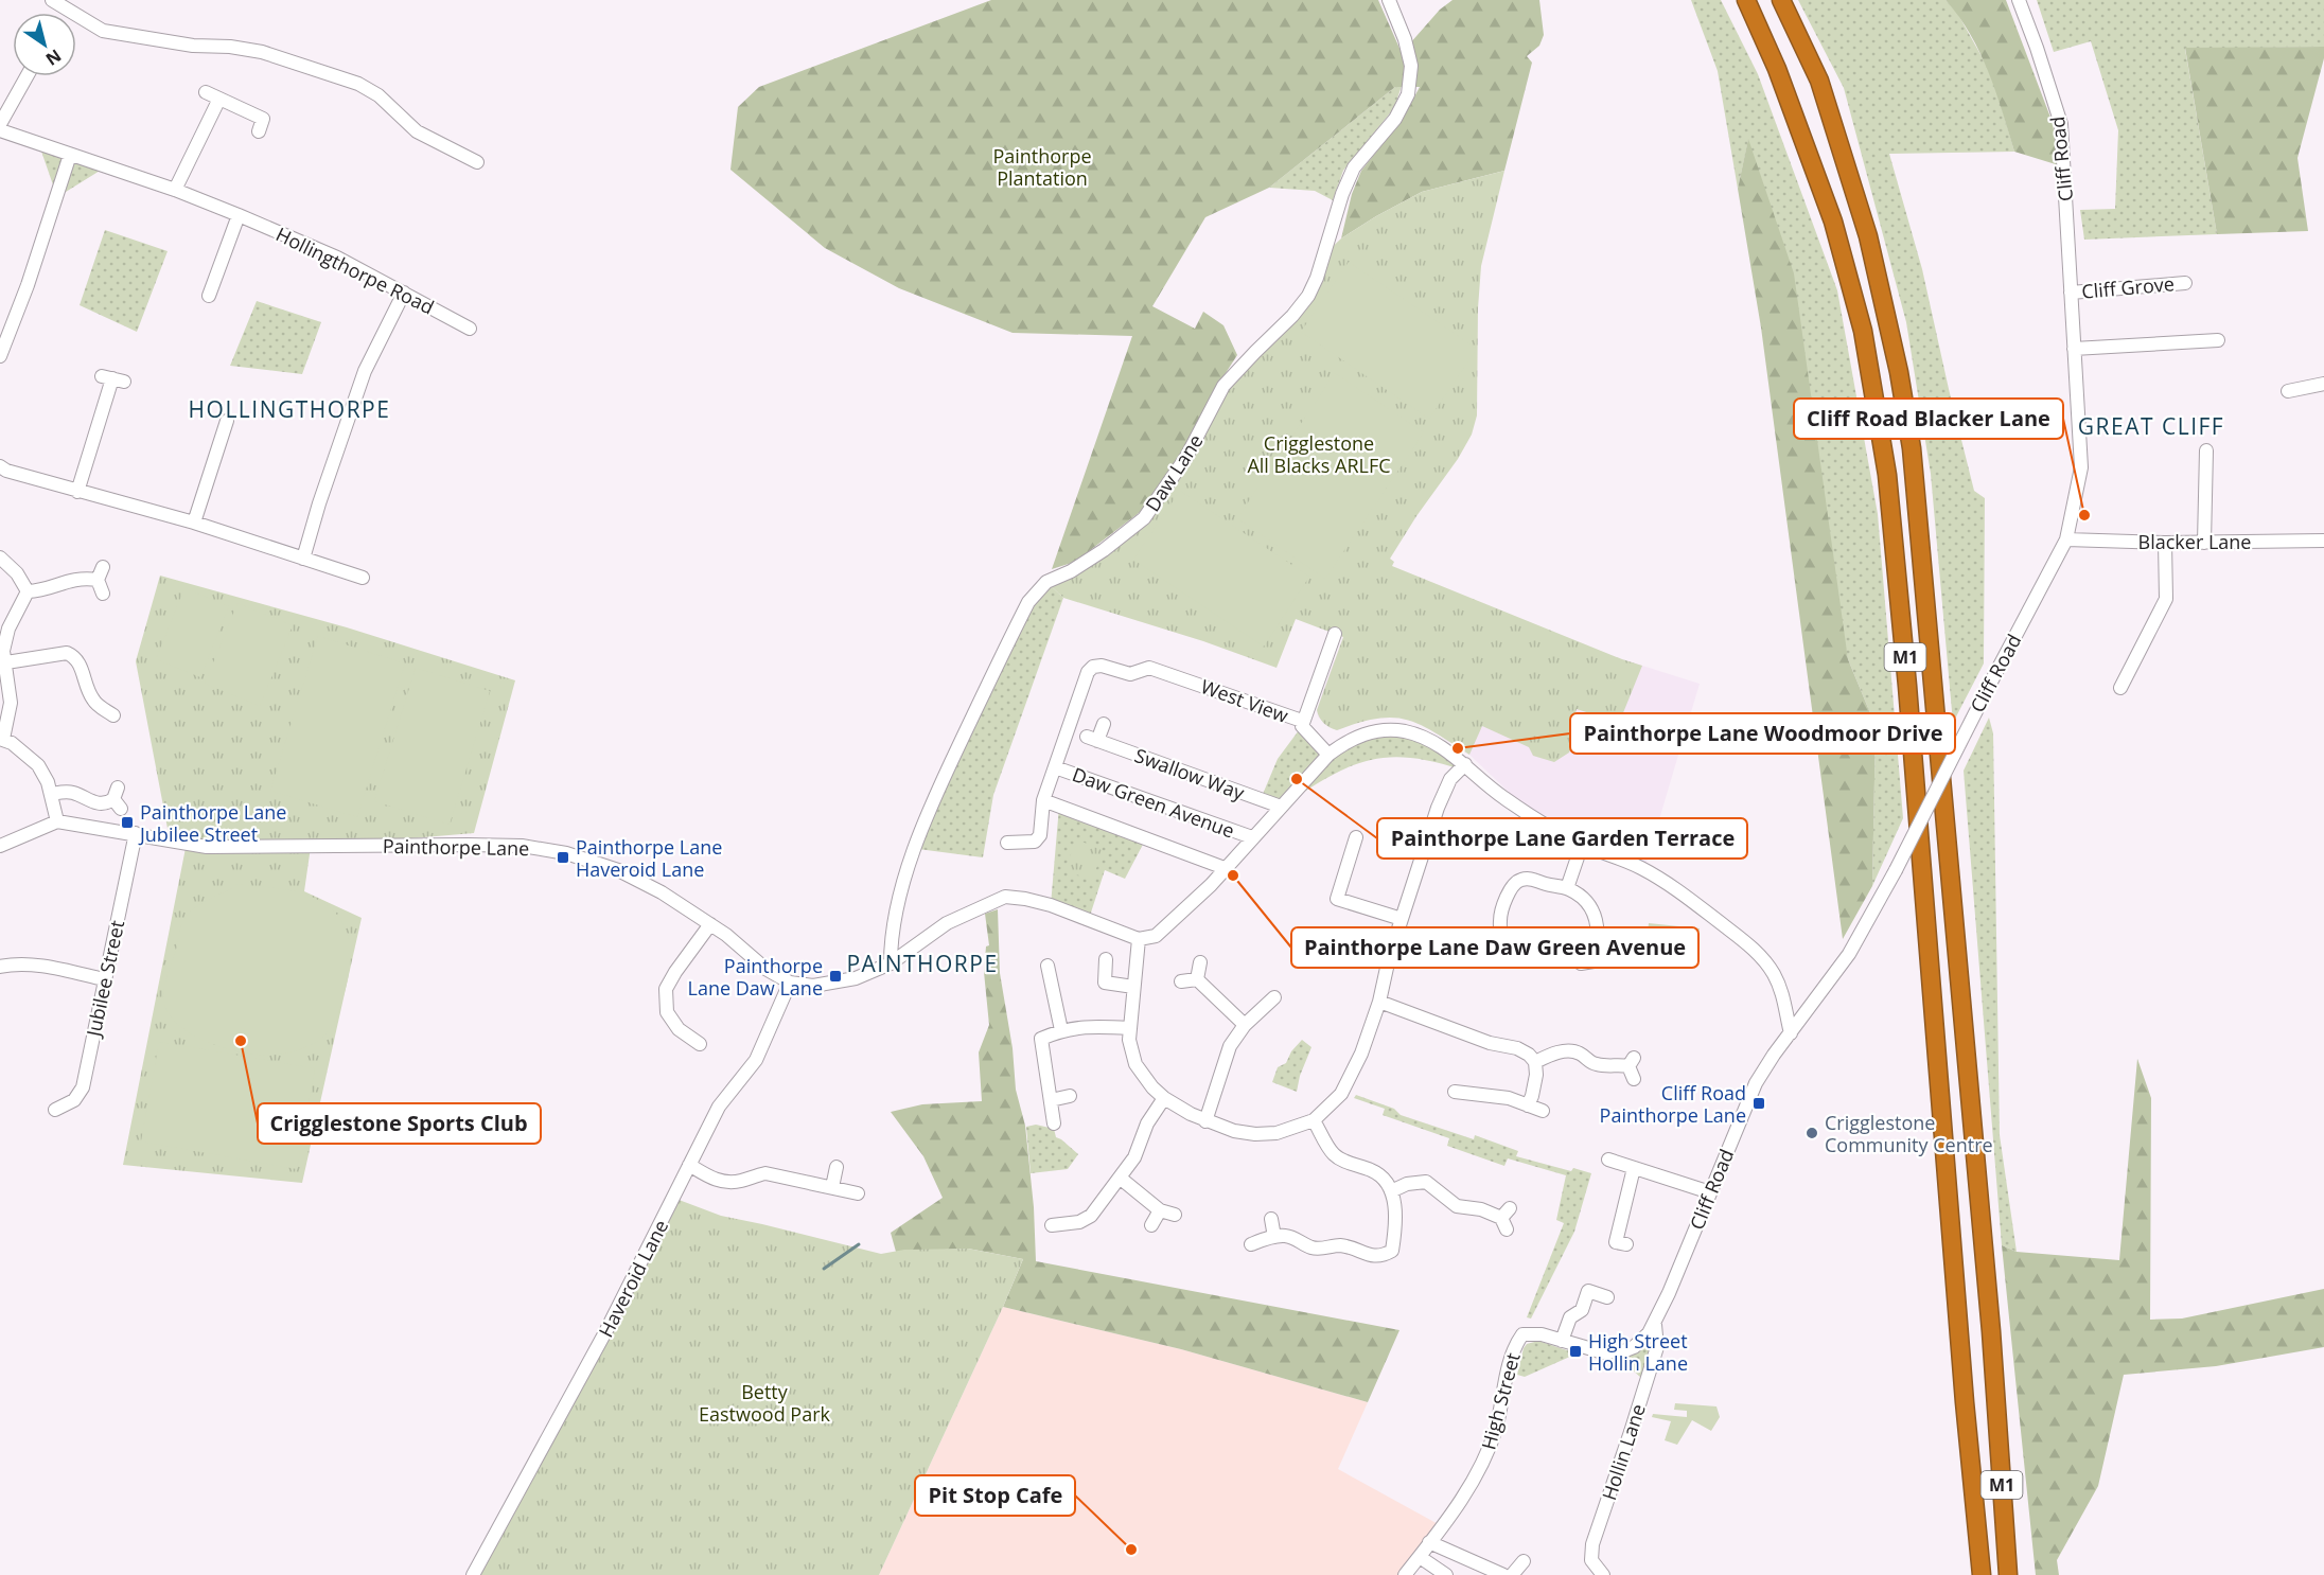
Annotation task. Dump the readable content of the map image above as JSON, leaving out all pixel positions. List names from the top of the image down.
{
  "streets": {
    "highway": ["M1"],
    "street": [
      "Cliff Road",
      "Hollingthorpe Road",
      "Cliff Grove",
      "Daw Lane",
      "Blacker Lane",
      "West View",
      "Swallow Way",
      "Daw Green Avenue",
      "Painthorpe Lane",
      "Jubilee Street",
      "Haveroid Lane",
      "High Street",
      "Hollin Lane"
    ]
  },
  "crossings": [
    ["Cliff Road", "Cliff Grove"],
    ["Cliff Road", "Blacker Lane"],
    ["Cliff Road", "High Street"],
    ["Cliff Road", "Hollin Lane"],
    ["Daw Lane", "Painthorpe Lane"],
    ["West View", "Daw Green Avenue"],
    ["Painthorpe Lane", "Jubilee Street"],
    ["Painthorpe Lane", "Haveroid Lane"],
    ["High Street", "Hollin Lane"]
  ],
  "districts": ["HOLLINGTHORPE", "GREAT CLIFF", "PAINTHORPE"],
  "parks": ["Painthorpe Plantation", "Crigglestone All Blacks ARLFC", "Betty Eastwood Park"],
  "places": {
    "other": [
      "Cliff Road Blacker Lane",
      "Painthorpe Lane Woodmoor Drive",
      "Painthorpe Lane Garden Terrace",
      "Painthorpe Lane Daw Green Avenue",
      "Crigglestone Sports Club",
      "Crigglestone Community Centre",
      "Pit Stop Cafe"
    ],
    "transit": [
      "Painthorpe Lane Jubilee Street",
      "Painthorpe Lane Haveroid Lane",
      "Painthorpe Lane Daw Lane",
      "Cliff Road Painthorpe Lane",
      "High Street Hollin Lane"
    ]
  },
  "north": "bottom right"
}
